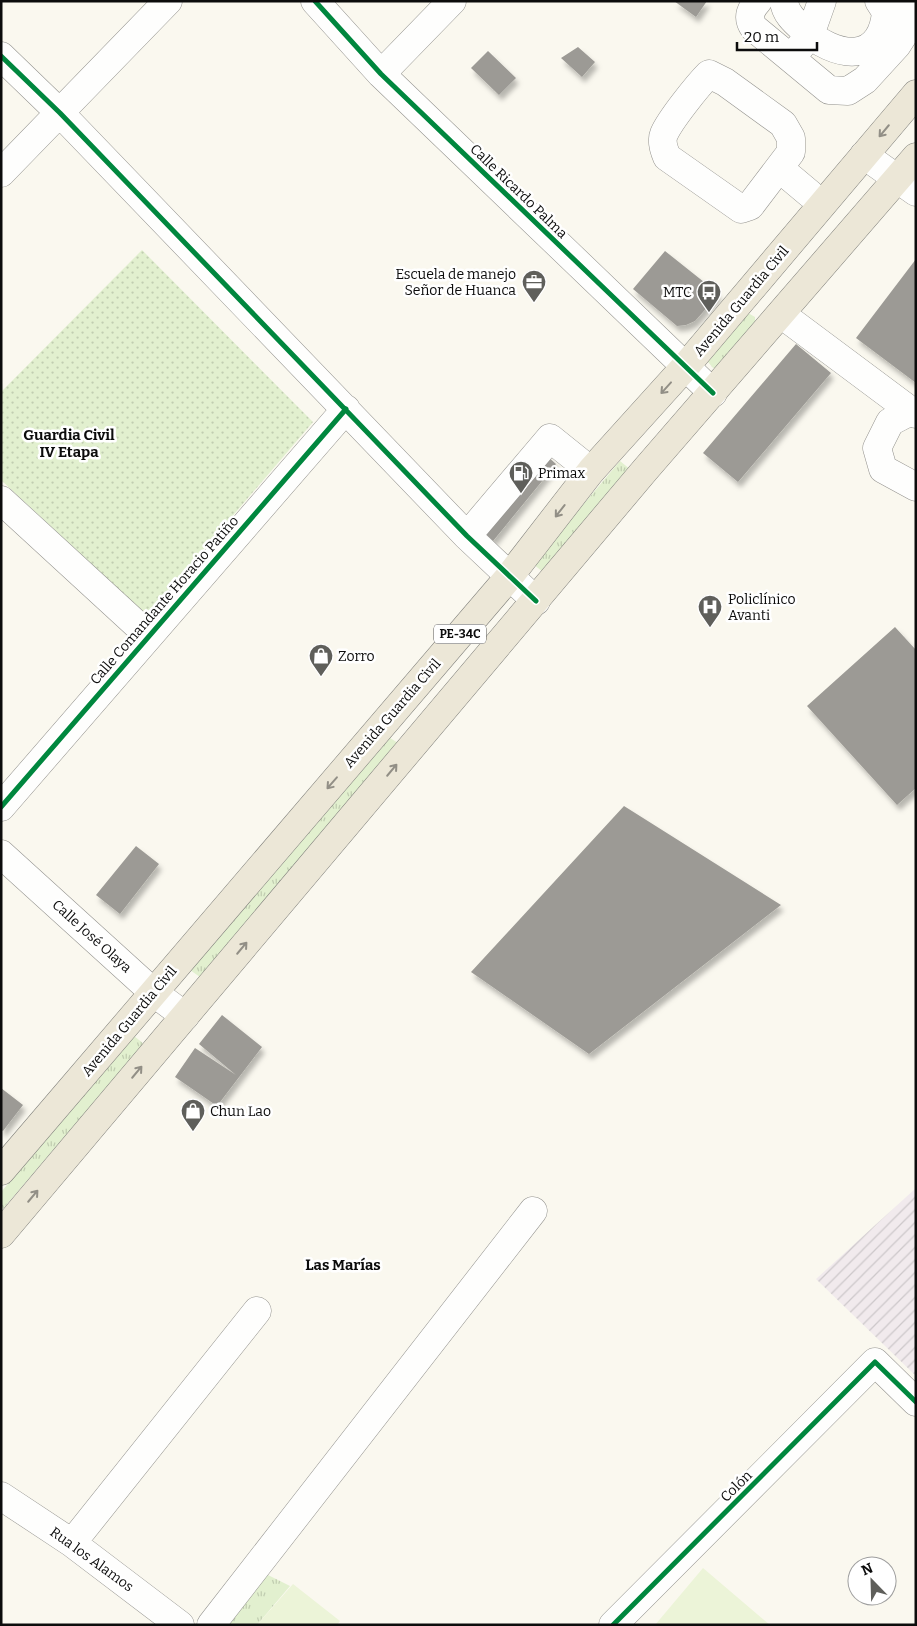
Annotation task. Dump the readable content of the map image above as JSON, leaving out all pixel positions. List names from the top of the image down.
{
  "streets": {
    "main road": ["Avenida Guardia Civil", "PE-34C"],
    "street": [
      "Calle Ricardo Palma",
      "Calle Comandante Horacio Patiño",
      "Calle José Olaya",
      "Colón",
      "Rua los Alamos"
    ]
  },
  "crossings": [
    ["Calle Ricardo Palma", "Avenida Guardia Civil"],
    ["Calle Ricardo Palma", "PE-34C"],
    ["Avenida Guardia Civil", "Calle José Olaya"],
    ["PE-34C", "Calle José Olaya"]
  ],
  "districts": ["Guardia Civil IV Etapa", "Las Marías"],
  "places": {
    "office": ["Escuela de manejo Señor de Huanca"],
    "bus stop": ["MTC"],
    "fuel station": ["Primax"],
    "hospital": ["Policlínico Avanti"],
    "shop": ["Zorro", "Chun Lao"]
  },
  "scale_bar": "20 m",
  "north": "top left"
}
